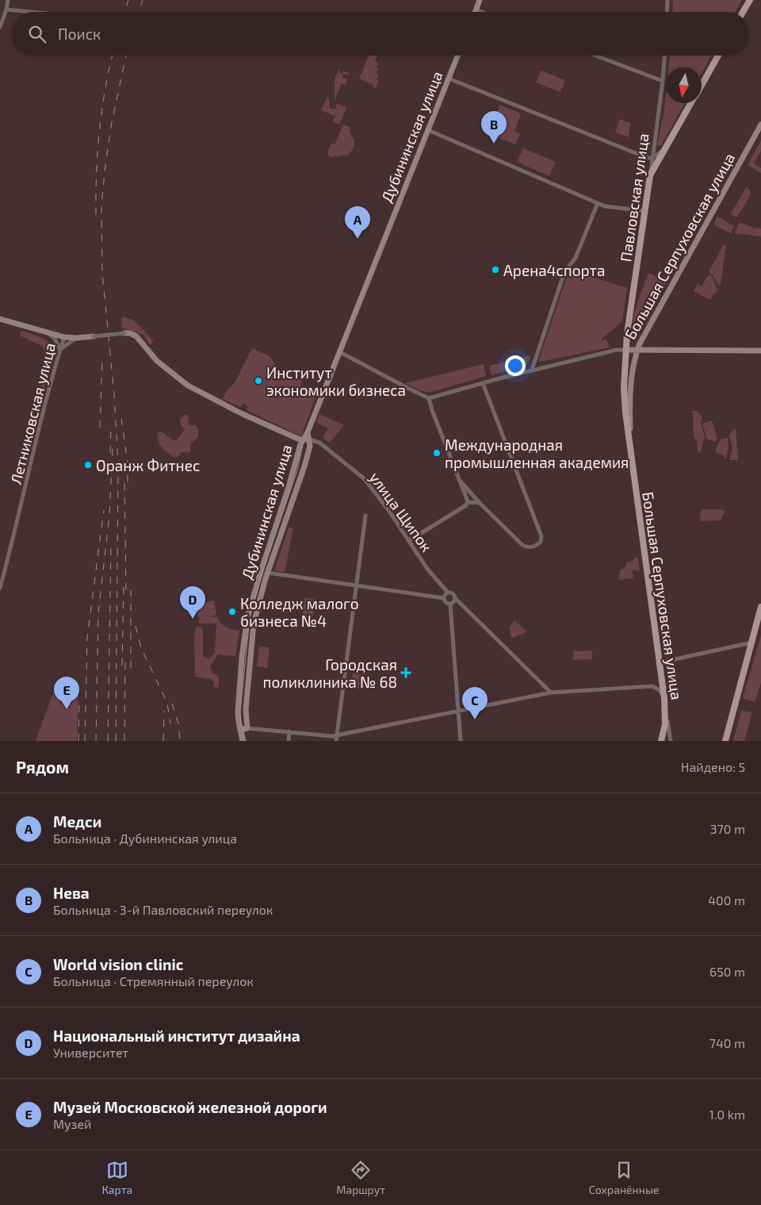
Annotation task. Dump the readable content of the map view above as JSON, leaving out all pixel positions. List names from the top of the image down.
{
  "streets": {
    "main road": ["Дубининская улица", "Павловская улица", "Большая Серпуховская улица"],
    "street": ["Летниковская улица", "улица Щипок"]
  },
  "crossings": [
    ["Дубининская улица", "улица Щипок"],
    ["Павловская улица", "Большая Серпуховская улица"]
  ],
  "places": {
    "other": [
      "Арена4спорта",
      "Институт экономики бизнеса",
      "Международная промышленная академия",
      "Оранж Фитнес",
      "Колледж малого бизнеса №4"
    ],
    "health": ["Городская поликлиника № 68"]
  },
  "north": "bottom",
  "page": {
    "search": "Поиск",
    "pins": [
      "B",
      "A",
      "D",
      "E",
      "C"
    ],
    "heading": ["Рядом", "Найдено: 5"],
    "list": [
      {
        "mark": "A",
        "name": "Медси",
        "note": "Больница · Дубининская улица",
        "value": "370 m"
      },
      {
        "mark": "B",
        "name": "Нева",
        "note": "Больница · 3-й Павловский переулок",
        "value": "400 m"
      },
      {
        "mark": "C",
        "name": "World vision clinic",
        "note": "Больница · Стремянный переулок",
        "value": "650 m"
      },
      {
        "mark": "D",
        "name": "Национальный институт дизайна",
        "note": "Университет",
        "value": "740 m"
      },
      {
        "mark": "E",
        "name": "Музей Московской железной дороги",
        "note": "Музей",
        "value": "1.0 km"
      }
    ],
    "nav": ["Карта", "Маршрут", "Сохранённые"]
  }
}
